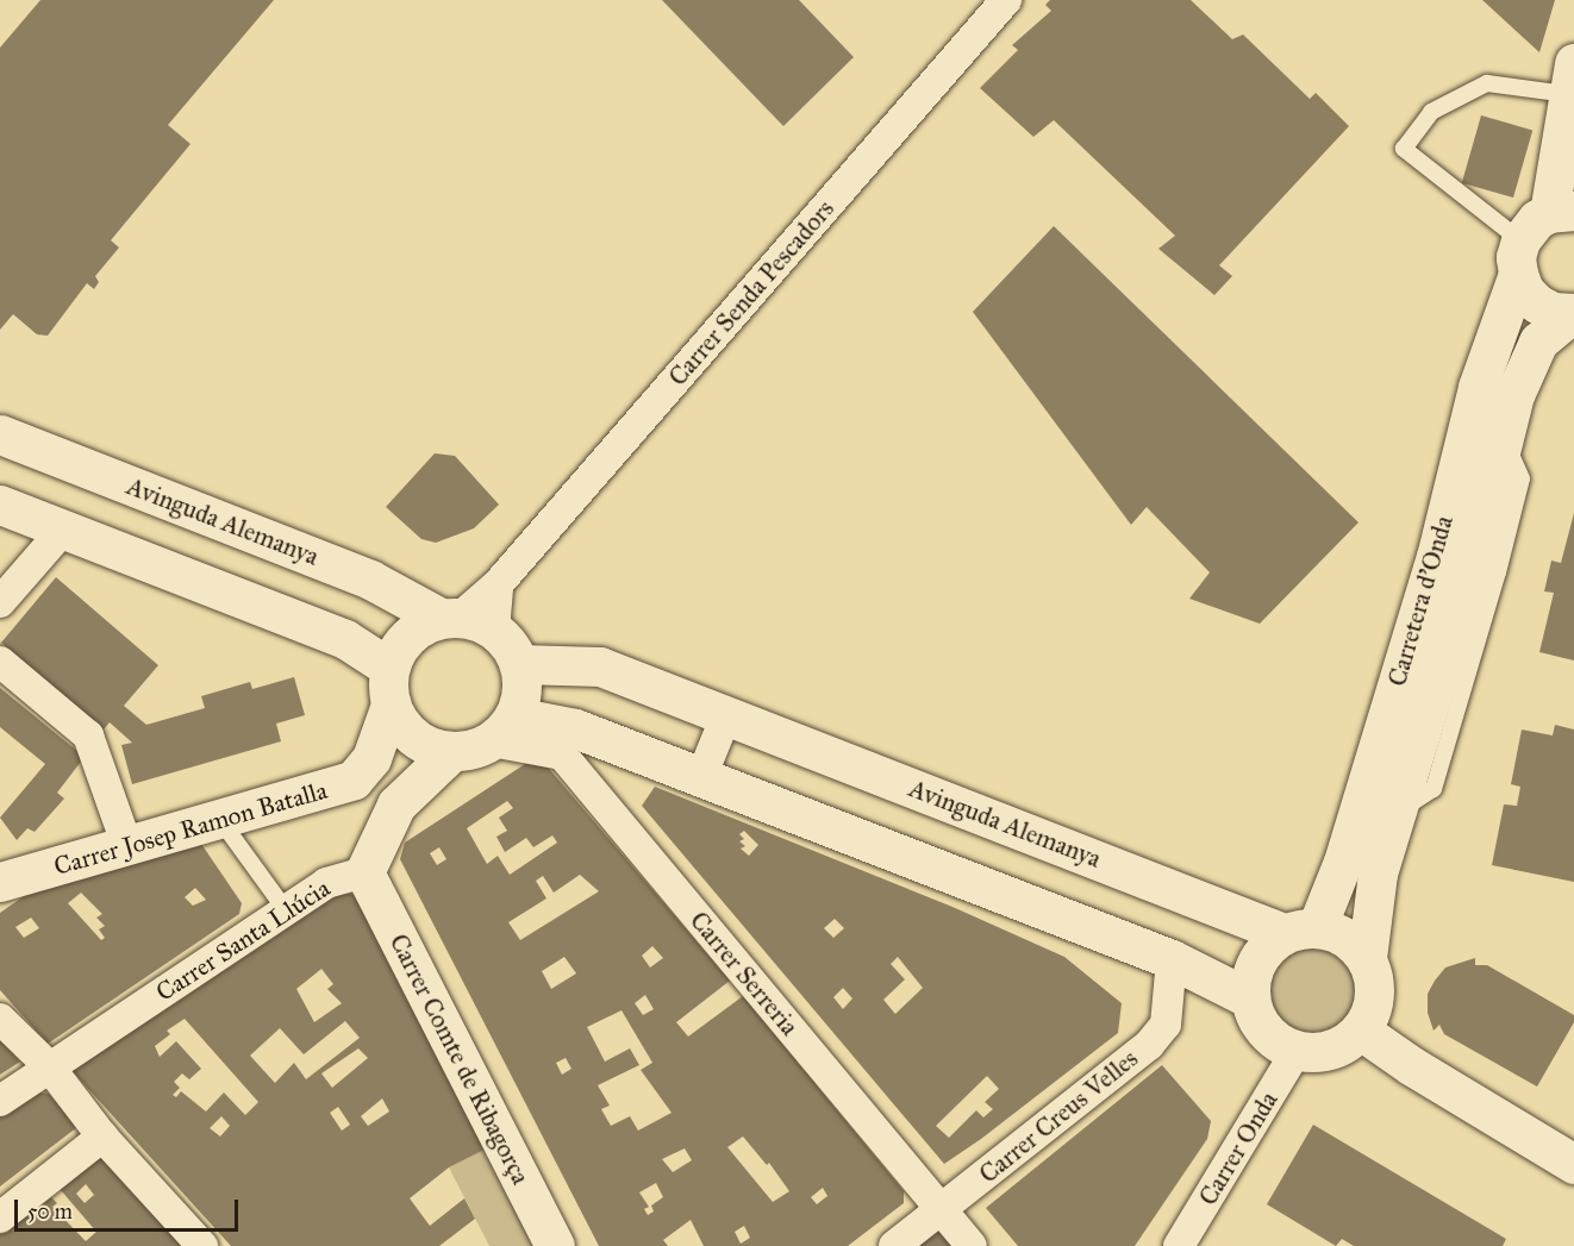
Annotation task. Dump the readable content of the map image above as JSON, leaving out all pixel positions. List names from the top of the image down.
{
  "streets": {
    "main road": [
      "Avinguda Alemanya",
      "Carretera d'Onda",
      "Carrer Josep Ramon Batalla",
      "Carrer Comte de Ribagorça"
    ],
    "street": [
      "Carrer Senda Pescadors",
      "Carrer Santa Llúcia",
      "Carrer Serreria",
      "Carrer Creus Velles",
      "Carrer Onda"
    ]
  },
  "crossings": [
    ["Carrer Senda Pescadors", "Avinguda Alemanya"],
    ["Carrer Senda Pescadors", "Carrer Josep Ramon Batalla"],
    ["Carrer Senda Pescadors", "Carrer Serreria"],
    ["Avinguda Alemanya", "Carretera d'Onda"],
    ["Avinguda Alemanya", "Carrer Josep Ramon Batalla"],
    ["Avinguda Alemanya", "Carrer Serreria"],
    ["Avinguda Alemanya", "Carrer Onda"],
    ["Carretera d'Onda", "Carrer Onda"],
    ["Carrer Josep Ramon Batalla", "Carrer Serreria"],
    ["Carrer Santa Llúcia", "Carrer Comte de Ribagorça"],
    ["Carrer Serreria", "Carrer Creus Velles"]
  ],
  "scale_bar": "50 m"
}
